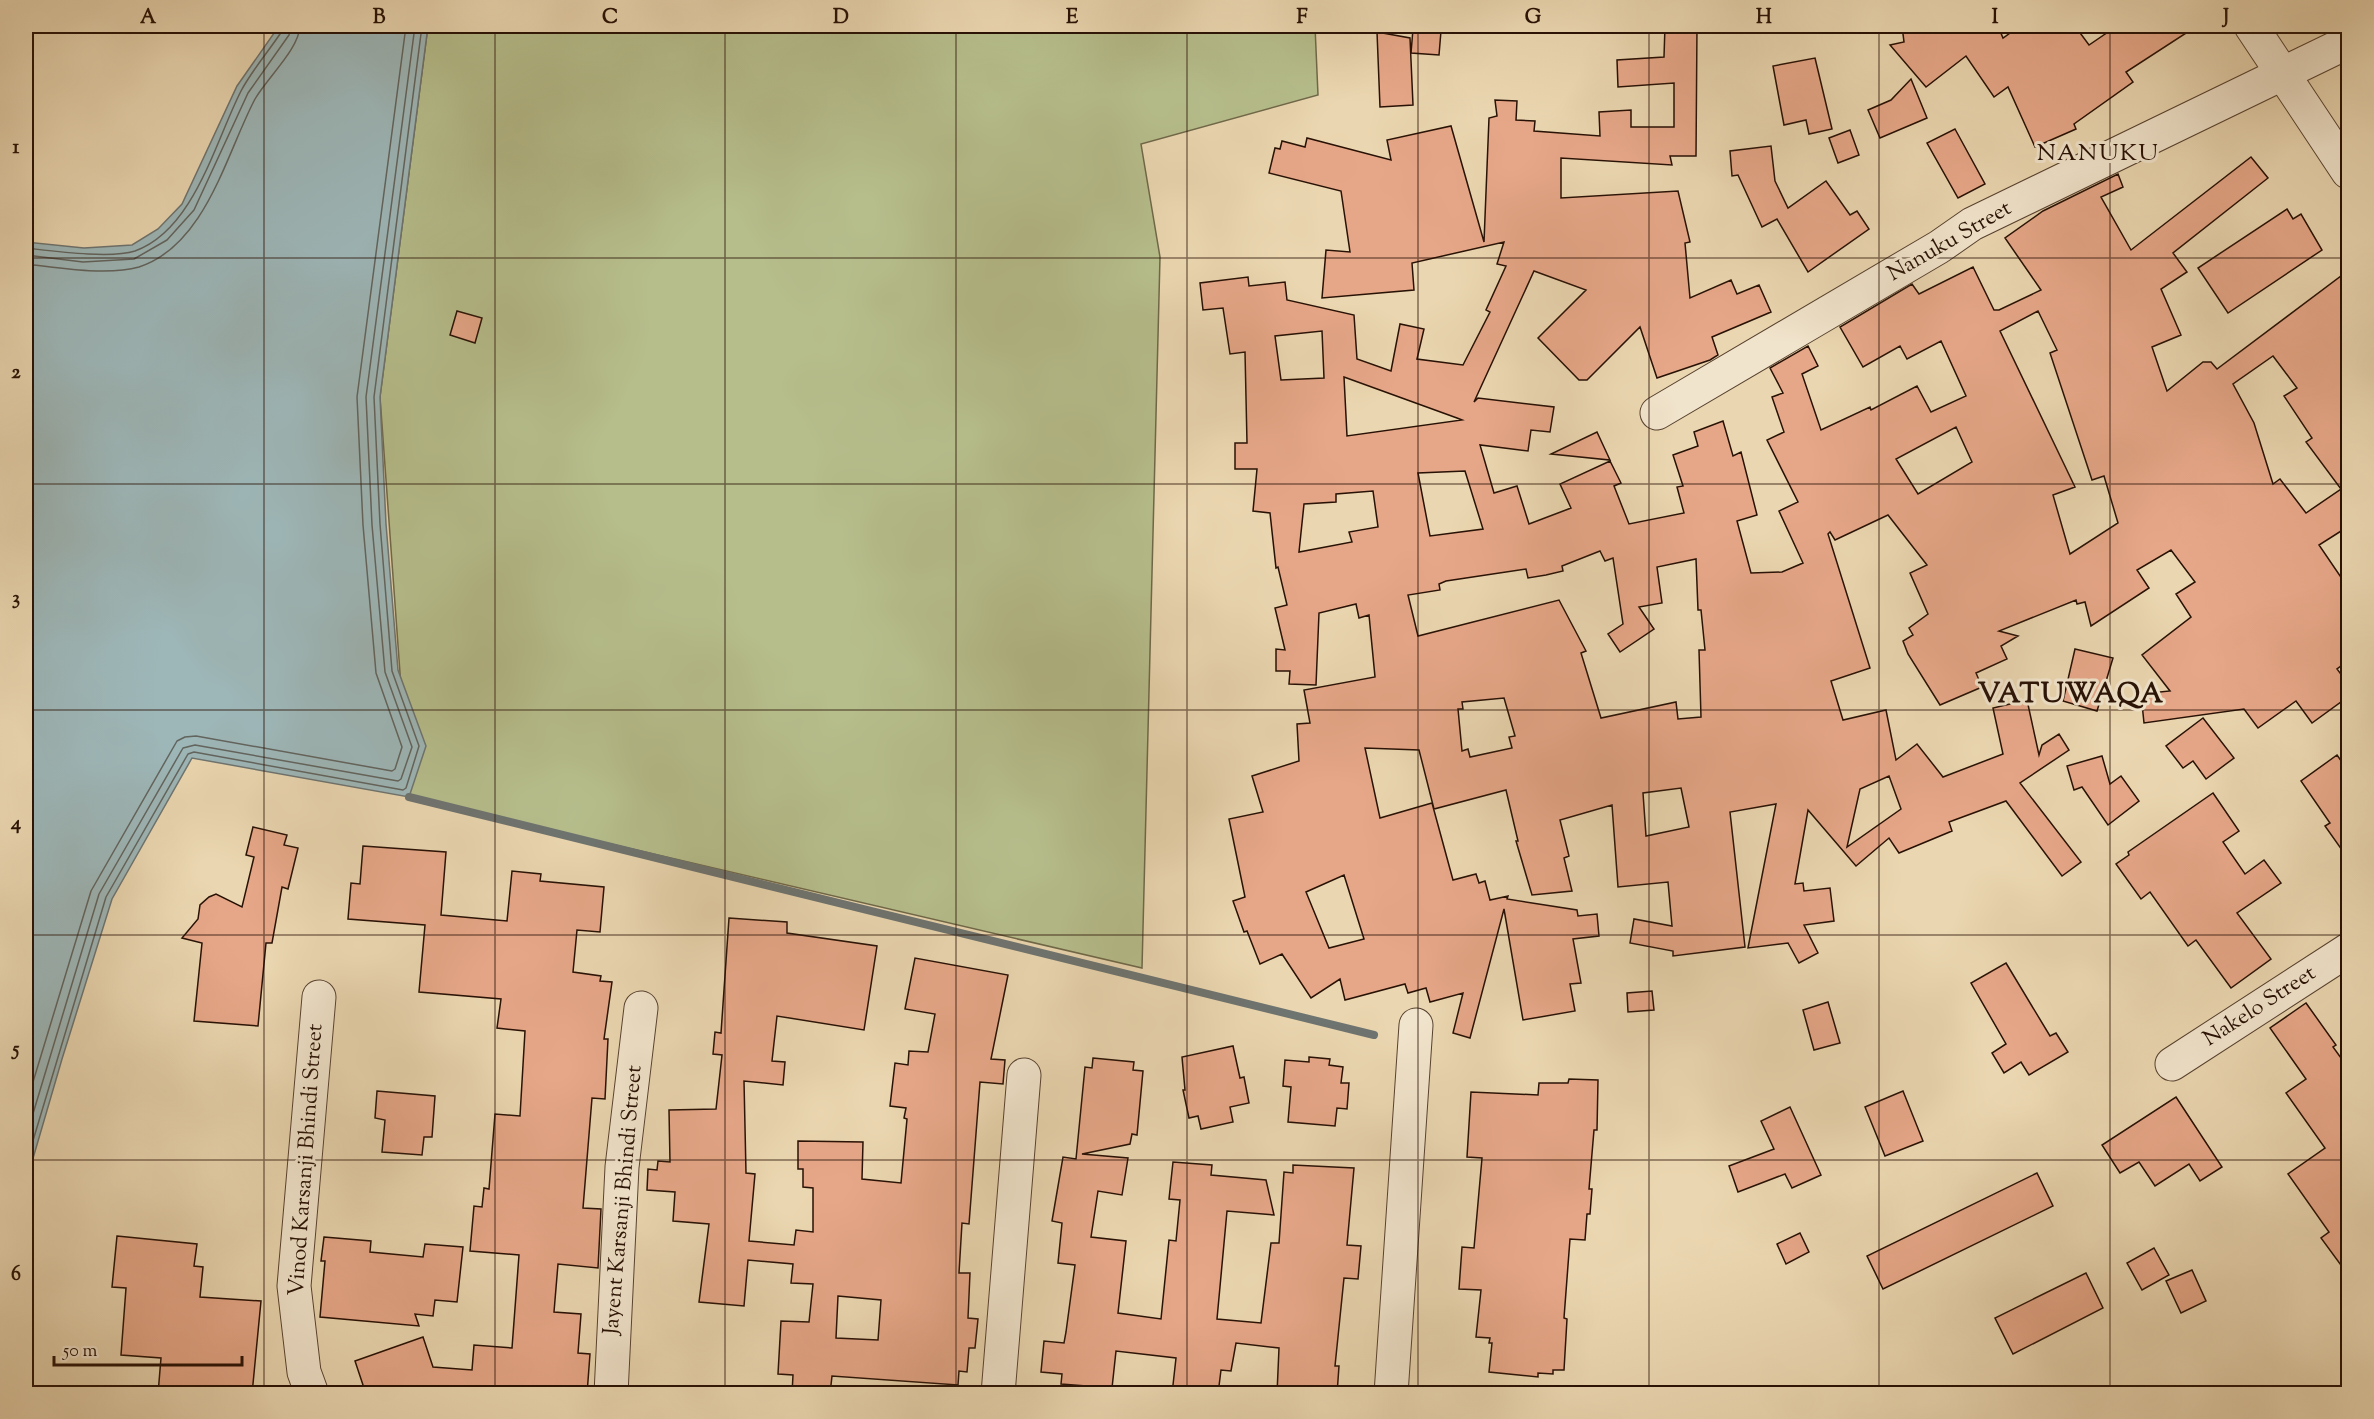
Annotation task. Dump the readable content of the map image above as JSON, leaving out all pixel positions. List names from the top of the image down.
{
  "streets": {
    "street": [
      "Nanuku Street",
      "Nakelo Street",
      "Vinod Karsanji Bhindi Street",
      "Jayent Karsanji Bhindi Street"
    ]
  },
  "districts": ["NANUKU", "VATUWAQA"],
  "scale_bar": "50 m",
  "grid": {
    "columns": [
      "A",
      "B",
      "C",
      "D",
      "E",
      "F",
      "G",
      "H",
      "I",
      "J"
    ],
    "rows": [
      "1",
      "2",
      "3",
      "4",
      "5",
      "6"
    ]
  }
}
